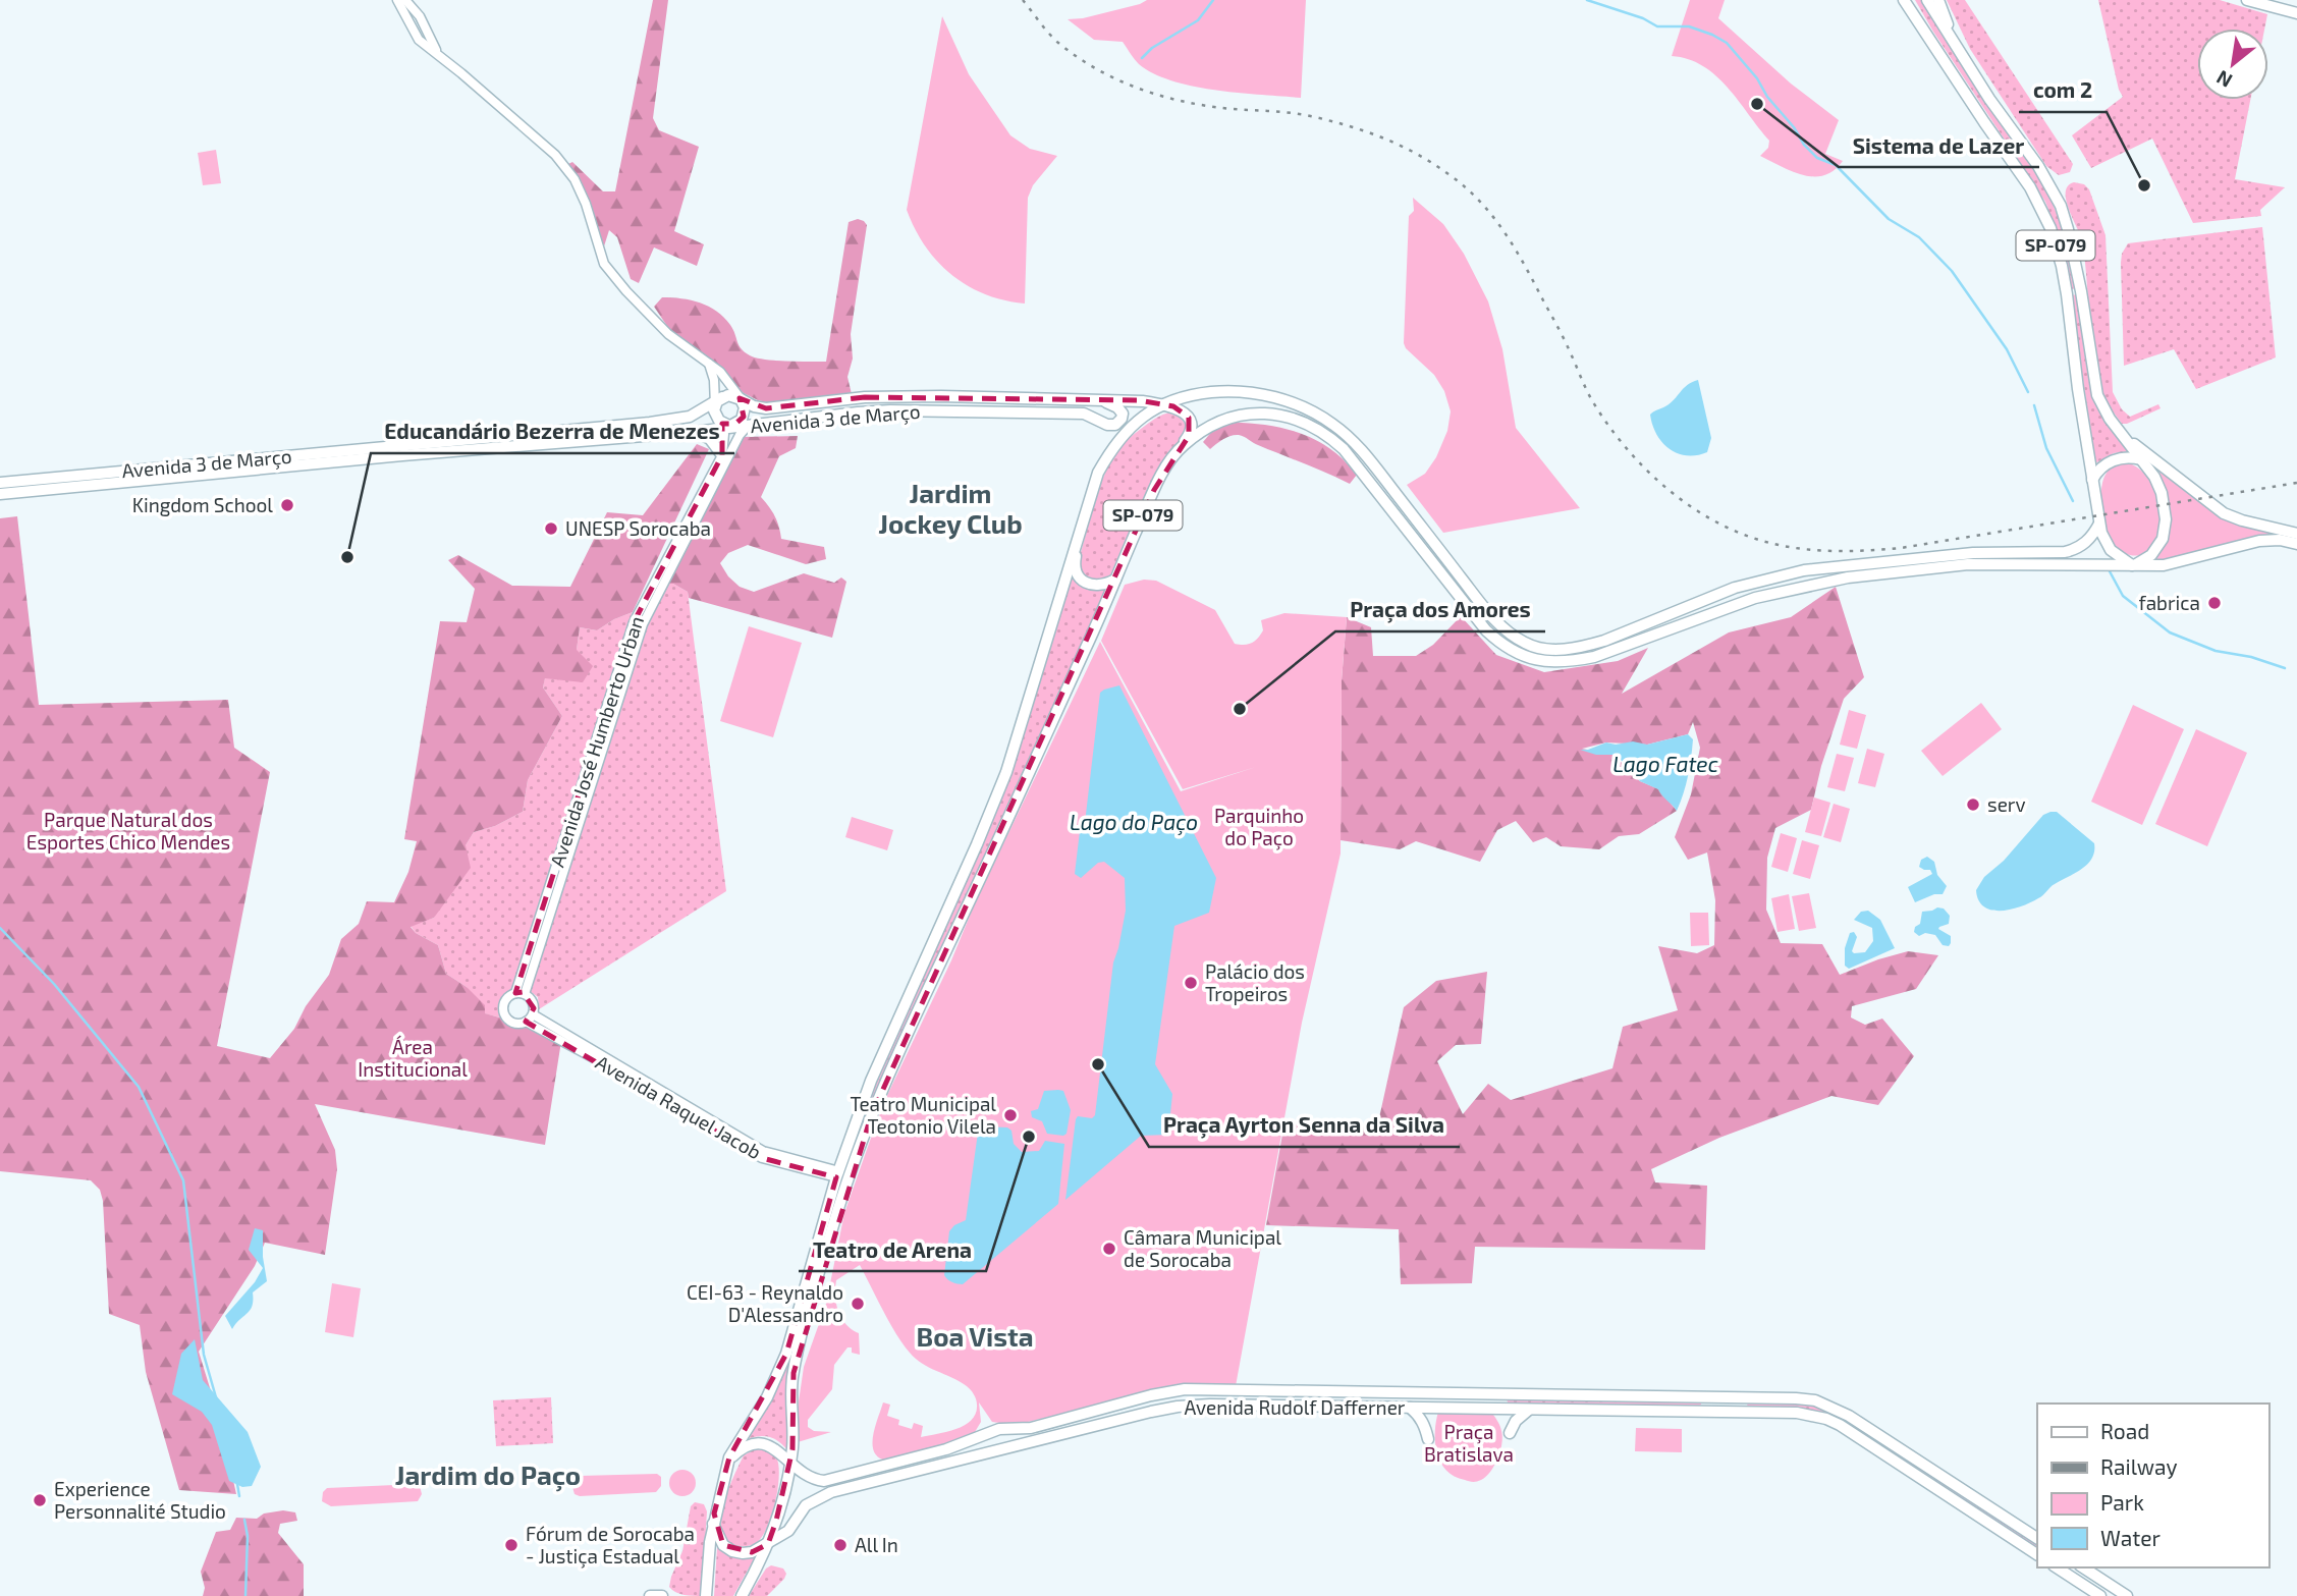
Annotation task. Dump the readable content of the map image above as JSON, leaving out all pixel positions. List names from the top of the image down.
{
  "streets": {
    "main road": ["SP-079", "Avenida 3 de Março", "Avenida Rudolf Dafferner"],
    "street": ["Avenida José Humberto Urban", "Avenida Raquel Jacob"]
  },
  "crossings": [
    ["SP-079", "Avenida 3 de Março"],
    ["SP-079", "Avenida Raquel Jacob"],
    ["SP-079", "Avenida Rudolf Dafferner"],
    ["Avenida 3 de Março", "Avenida José Humberto Urban"],
    ["Avenida José Humberto Urban", "Avenida Raquel Jacob"]
  ],
  "districts": ["Jardim Jockey Club", "Boa Vista", "Jardim do Paço"],
  "water": ["Lago Fatec", "Lago do Paço"],
  "parks": [
    "Parquinho do Paço",
    "Parque Natural dos Esportes Chico Mendes",
    "Área Institucional",
    "Praça Bratislava"
  ],
  "places": [
    "Sistema de Lazer",
    "com 2",
    "Kingdom School",
    "UNESP Sorocaba",
    "Educandário Bezerra de Menezes",
    "fabrica",
    "Praça dos Amores",
    "serv",
    "Palácio dos Tropeiros",
    "Praça Ayrton Senna da Silva",
    "Teatro Municipal Teotonio Vilela",
    "Teatro de Arena",
    "Câmara Municipal de Sorocaba",
    "CEI-63 - Reynaldo D'Alessandro",
    "Experience Personnalité Studio",
    "Fórum de Sorocaba - Justiça Estadual",
    "All In"
  ],
  "legend": [
    "Road",
    "Railway",
    "Park",
    "Water"
  ],
  "north": "bottom left"
}
